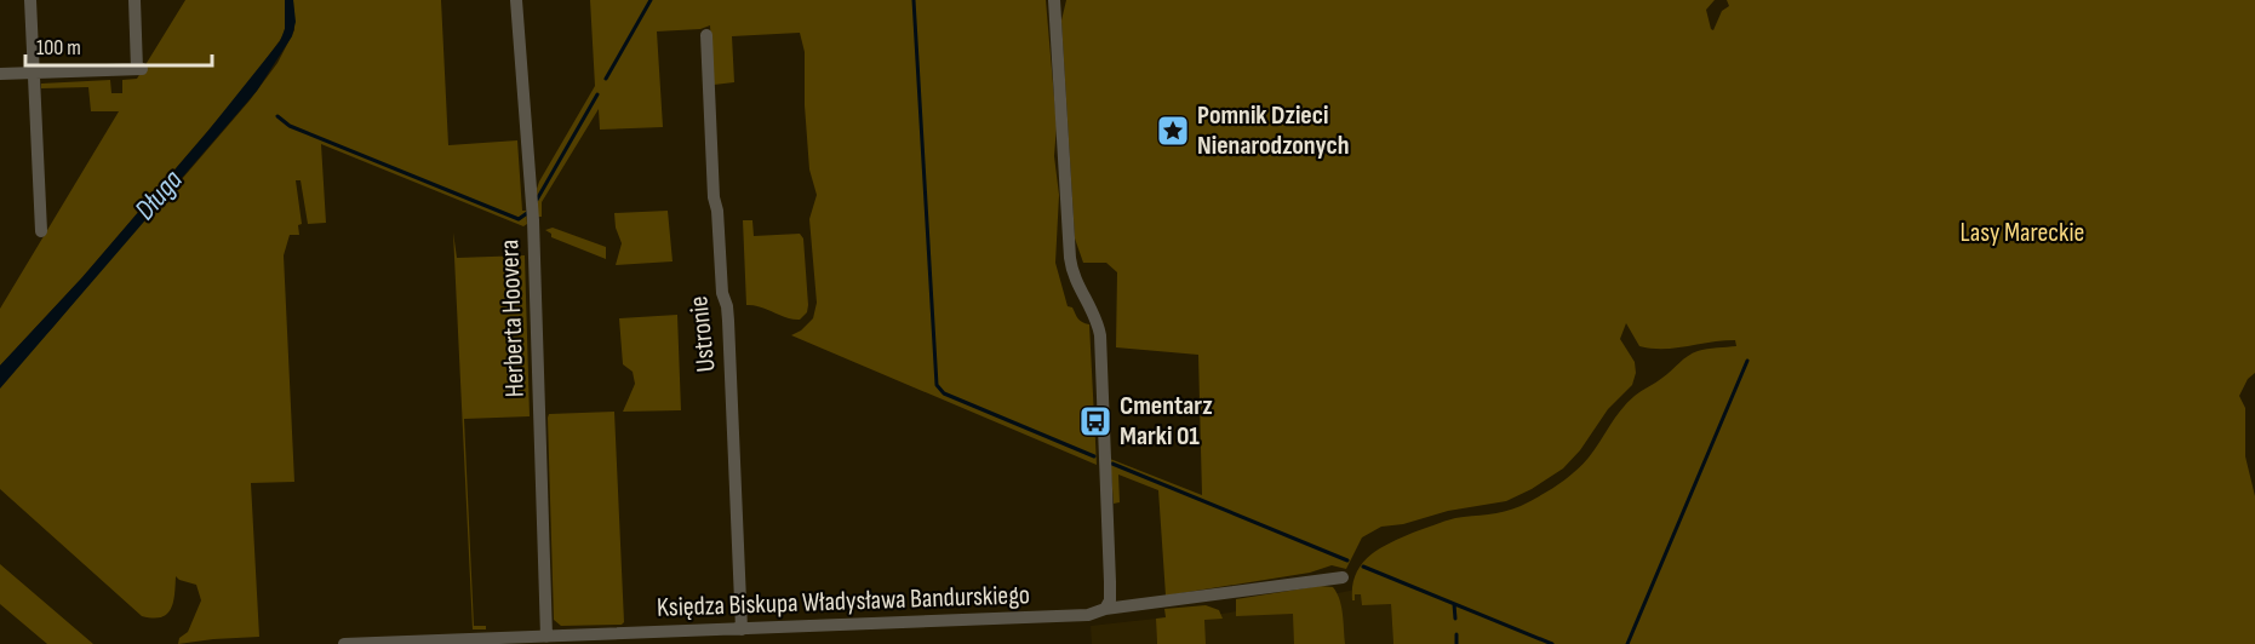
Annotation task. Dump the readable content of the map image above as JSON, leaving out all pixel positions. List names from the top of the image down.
{
  "streets": {
    "street": ["Herberta Hoovera", "Ustronie", "Księdza Biskupa Władysława Bandurskiego"]
  },
  "crossings": [
    ["Herberta Hoovera", "Księdza Biskupa Władysława Bandurskiego"],
    ["Ustronie", "Księdza Biskupa Władysława Bandurskiego"]
  ],
  "water": ["Długa"],
  "parks": ["Lasy Mareckie"],
  "places": {
    "place": ["Pomnik Dzieci Nienarodzonych"],
    "bus stop": ["Cmentarz Marki 01"]
  },
  "scale_bar": "100 m"
}
